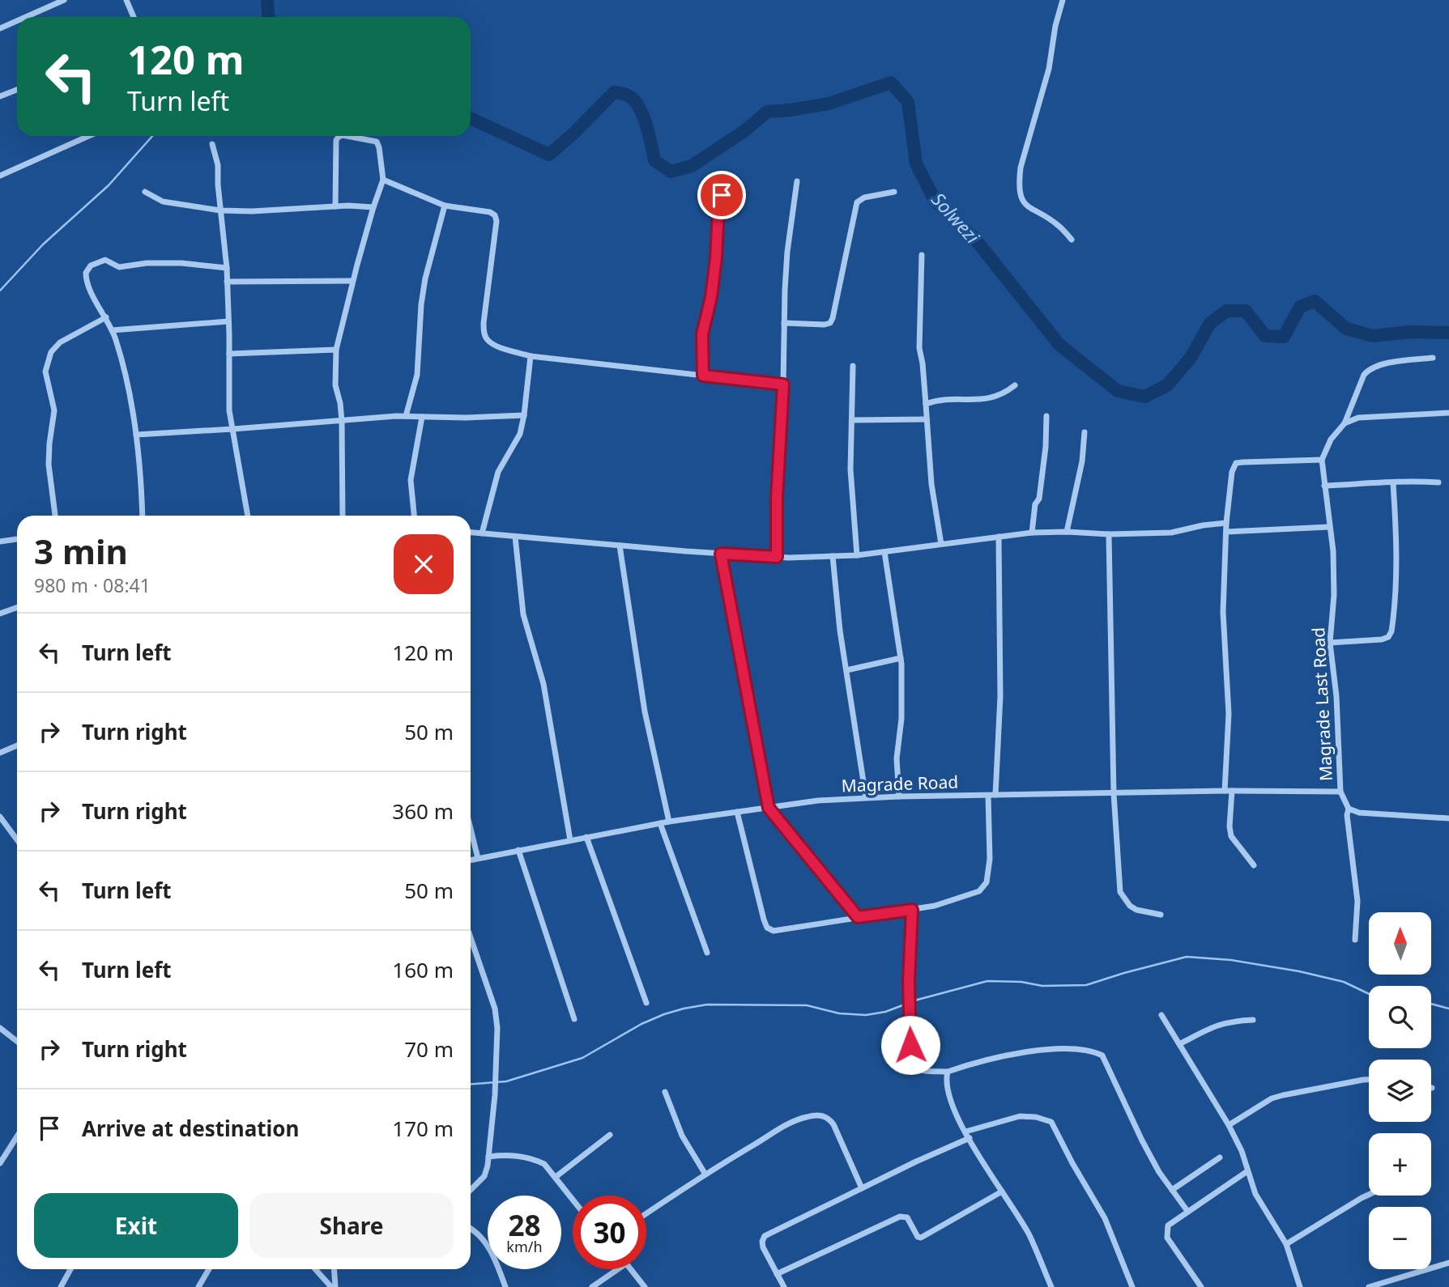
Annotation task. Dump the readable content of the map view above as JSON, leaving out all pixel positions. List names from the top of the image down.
{
  "streets": {
    "street": ["Magrade Last Road", "Magrade Road"]
  },
  "crossings": [
    ["Magrade Last Road", "Magrade Road"]
  ],
  "water": ["Solwezi"],
  "north": "top",
  "page": {
    "turn": ["120 m", "Turn left"],
    "heading": ["3 min", "980 m · 08:41"],
    "list": [
      {
        "name": "Turn left",
        "value": "120 m"
      },
      {
        "name": "Turn right",
        "value": "50 m"
      },
      {
        "name": "Turn right",
        "value": "360 m"
      },
      {
        "name": "Turn left",
        "value": "50 m"
      },
      {
        "name": "Turn left",
        "value": "160 m"
      },
      {
        "name": "Turn right",
        "value": "70 m"
      },
      {
        "name": "Arrive at destination",
        "value": "170 m"
      }
    ],
    "map_buttons": ["+", "−"],
    "buttons": ["Exit", "Share"],
    "speed": "28 km/h",
    "limit": "30"
  }
}
